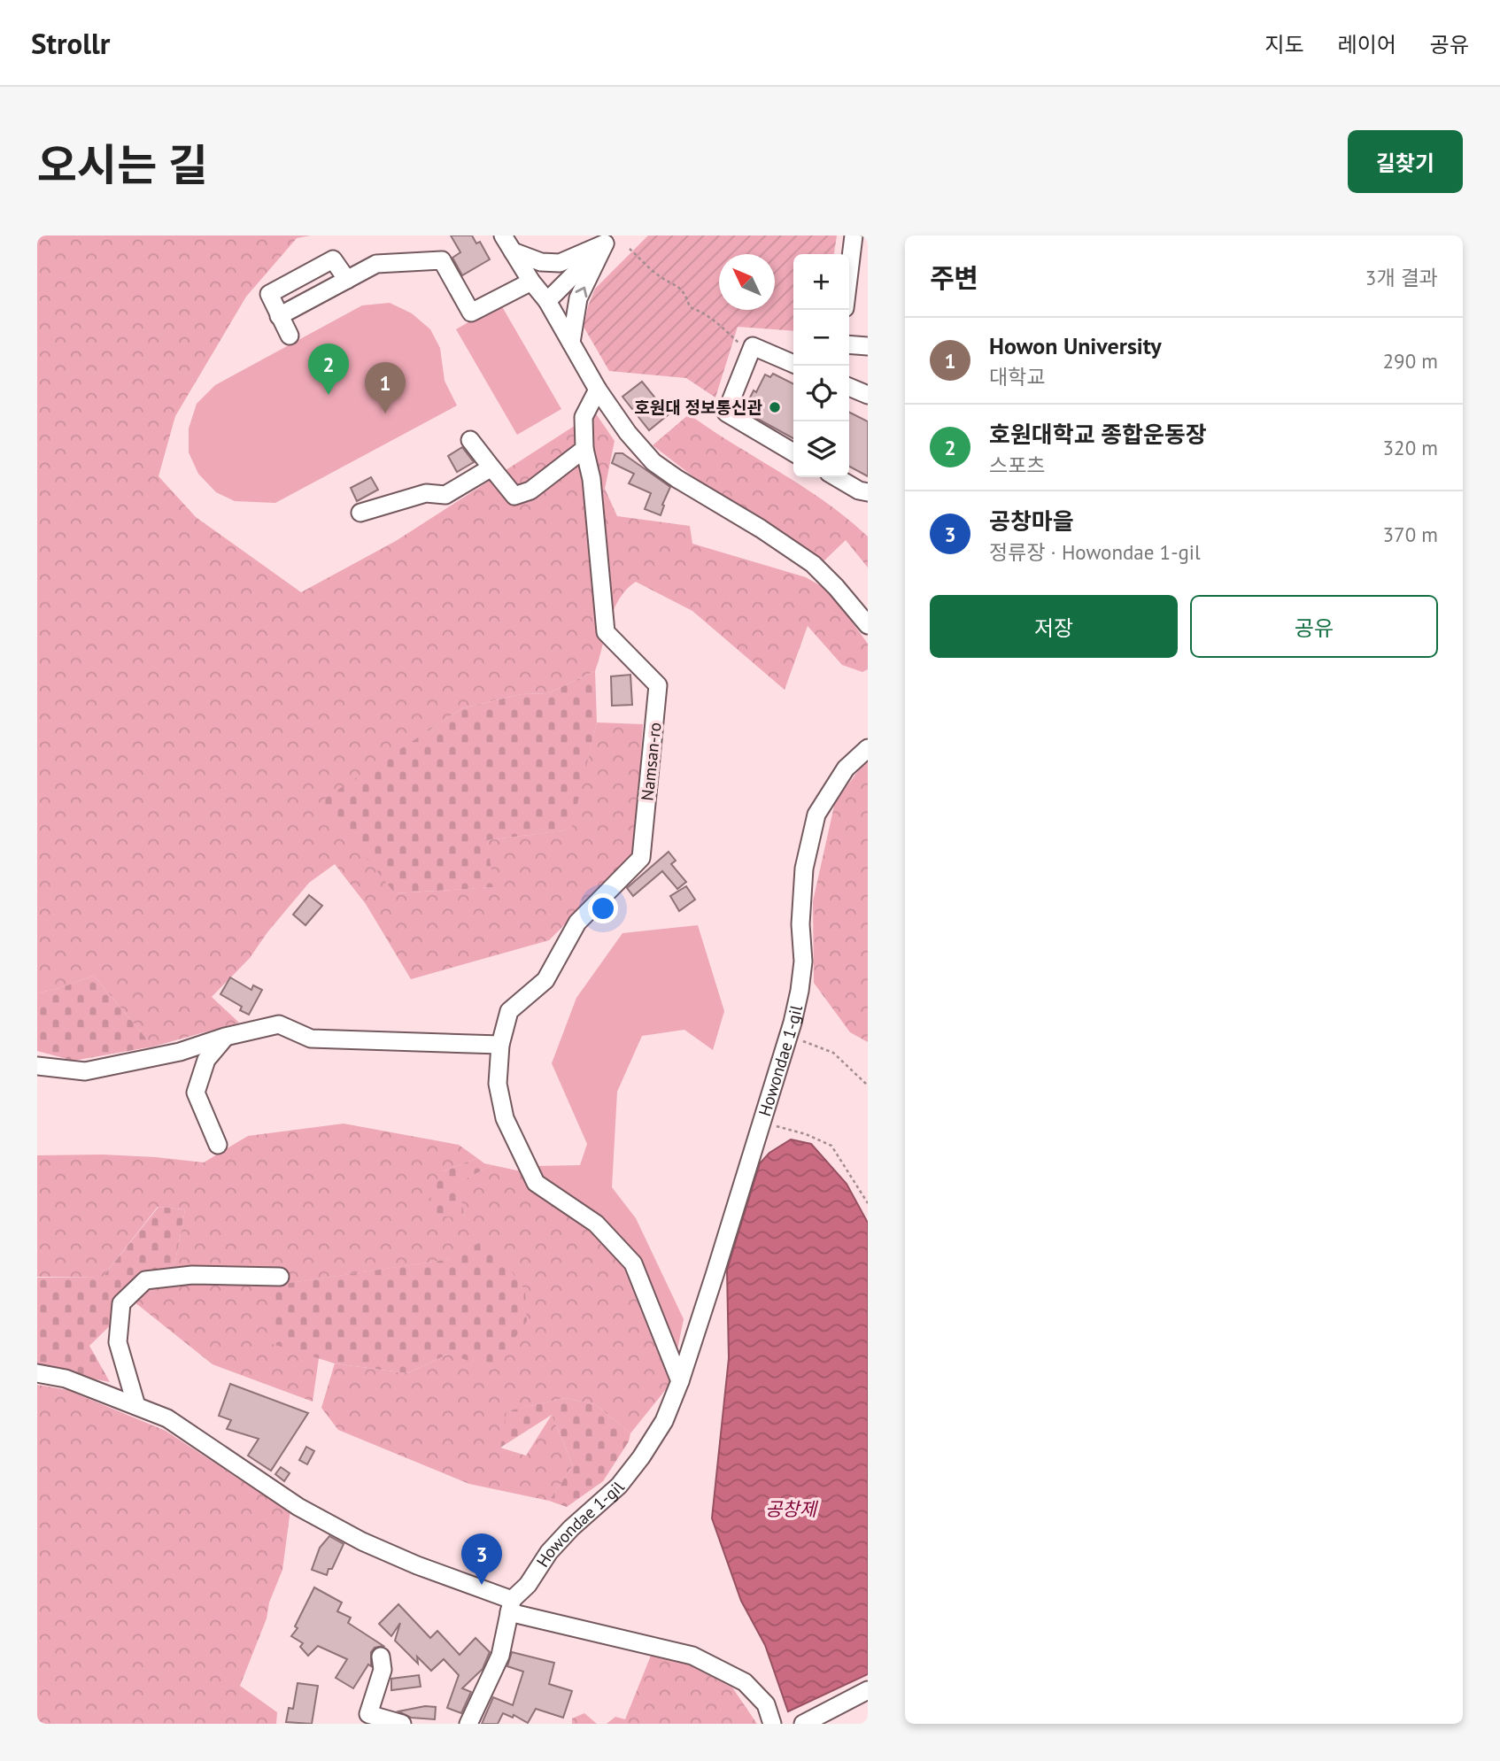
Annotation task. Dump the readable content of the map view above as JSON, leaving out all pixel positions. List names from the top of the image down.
{
  "streets": {
    "street": ["Namsan-ro", "Howondae 1-gil"]
  },
  "water": ["공창제"],
  "places": ["호원대 정보통신관"],
  "north": "top left",
  "page": {
    "header": "Strollr",
    "nav": ["지도", "레이어", "공유"],
    "title": "오시는 길",
    "buttons": [
      "길찾기",
      ["저장", "공유"]
    ],
    "heading": ["주변", "3개 결과"],
    "map_buttons": ["+", "−"],
    "list": [
      {
        "mark": "1",
        "name": "Howon University",
        "note": "대학교",
        "value": "290 m"
      },
      {
        "mark": "2",
        "name": "호원대학교 종합운동장",
        "note": "스포츠",
        "value": "320 m"
      },
      {
        "mark": "3",
        "name": "공창마을",
        "note": "정류장 · Howondae 1-gil",
        "value": "370 m"
      }
    ],
    "pins": ["2", "1", "3"]
  }
}
